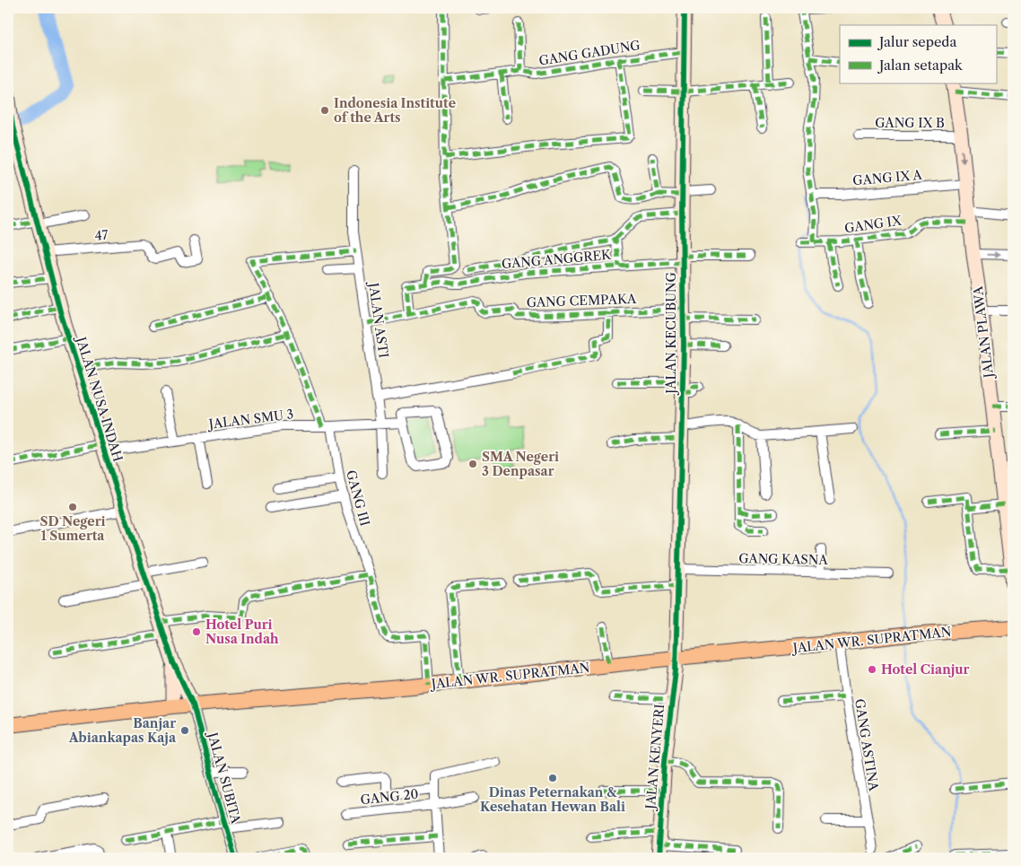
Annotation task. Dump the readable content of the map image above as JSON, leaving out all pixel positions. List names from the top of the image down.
{
  "streets": {
    "main road": ["JALAN WR. SUPRATMAN"],
    "street": [
      "GANG GADUNG",
      "GANG IX B",
      "GANG IX A",
      "GANG IX",
      "47",
      "GANG ANGGREK",
      "GANG CEMPAKA",
      "JALAN ASTI",
      "JALAN PLAWA",
      "JALAN KECUBUNG",
      "JALAN NUSA INDAH",
      "JALAN SMU 3",
      "GANG III",
      "GANG KASNA",
      "GANG ASTINA",
      "JALAN KENYERI",
      "JALAN SUBITA",
      "GANG 20"
    ]
  },
  "crossings": [
    ["GANG GADUNG", "JALAN KECUBUNG"],
    ["GANG IX B", "JALAN PLAWA"],
    ["GANG IX A", "JALAN PLAWA"],
    ["GANG IX", "JALAN PLAWA"],
    ["47", "JALAN NUSA INDAH"],
    ["GANG ANGGREK", "GANG CEMPAKA"],
    ["GANG ANGGREK", "JALAN KECUBUNG"],
    ["GANG CEMPAKA", "JALAN KECUBUNG"],
    ["JALAN ASTI", "JALAN SMU 3"],
    ["JALAN ASTI", "GANG III"],
    ["JALAN KECUBUNG", "GANG KASNA"],
    ["JALAN KECUBUNG", "JALAN WR. SUPRATMAN"],
    ["JALAN KECUBUNG", "JALAN KENYERI"],
    ["JALAN NUSA INDAH", "JALAN SMU 3"],
    ["JALAN NUSA INDAH", "JALAN WR. SUPRATMAN"],
    ["JALAN NUSA INDAH", "JALAN SUBITA"],
    ["JALAN SMU 3", "GANG III"],
    ["GANG III", "JALAN WR. SUPRATMAN"],
    ["JALAN WR. SUPRATMAN", "GANG ASTINA"],
    ["JALAN WR. SUPRATMAN", "JALAN KENYERI"],
    ["JALAN WR. SUPRATMAN", "JALAN SUBITA"]
  ],
  "places": [
    "Indonesia Institute of the Arts",
    "SMA Negeri 3 Denpasar",
    "SD Negeri 1 Sumerta",
    "Hotel Puri Nusa Indah",
    "Hotel Cianjur",
    "Banjar Abiankapas Kaja",
    "Dinas Peternakan & Kesehatan Hewan Bali"
  ],
  "legend": ["Jalur sepeda", "Jalan setapak"]
}
